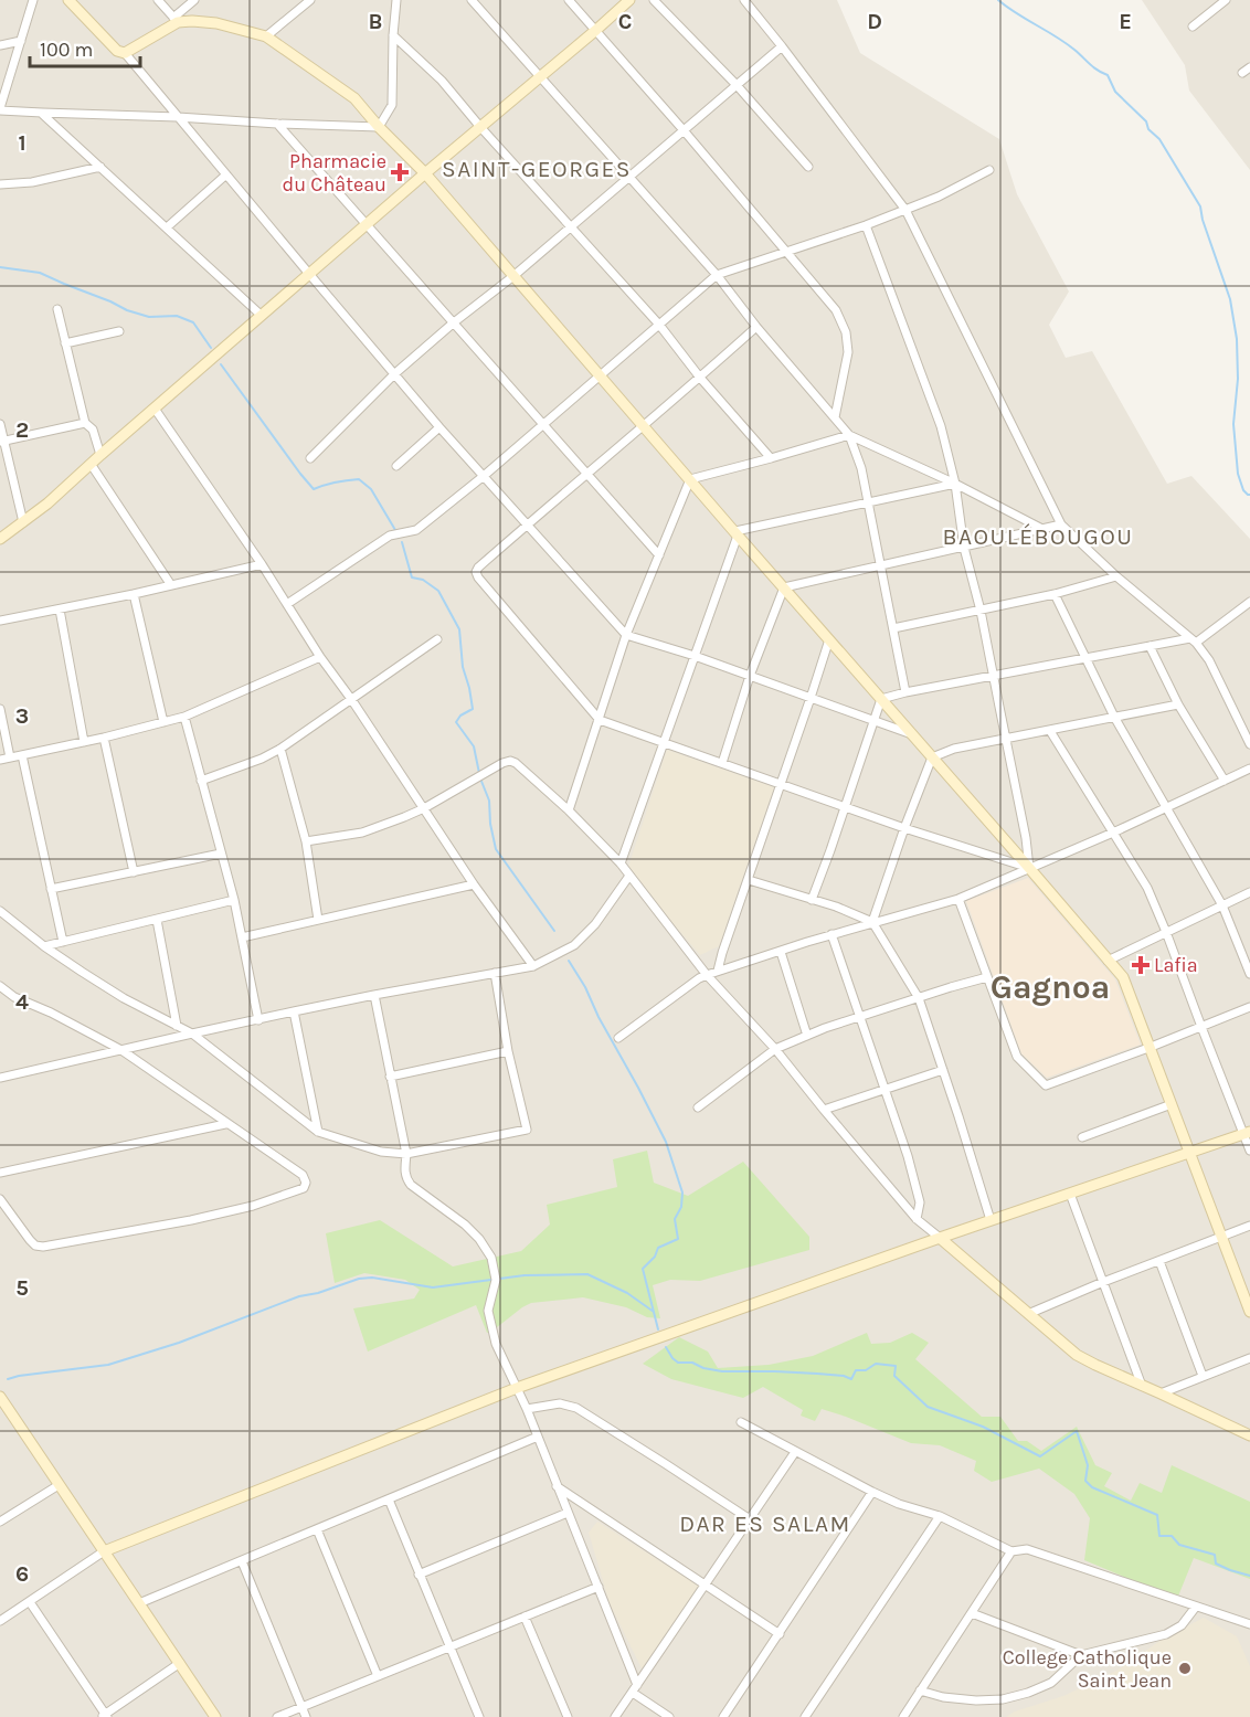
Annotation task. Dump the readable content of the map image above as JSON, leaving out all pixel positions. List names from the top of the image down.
{
  "districts": [
    "SAINT-GEORGES",
    "BAOULÉBOUGOU",
    "Gagnoa",
    "DAR ES SALAM"
  ],
  "places": {
    "health": ["Pharmacie du Château", "Lafia"],
    "other": ["College Catholique Saint Jean"]
  },
  "scale_bar": "100 m",
  "grid": {
    "columns": [
      "B",
      "C",
      "D",
      "E"
    ],
    "rows": [
      "1",
      "2",
      "3",
      "4",
      "5",
      "6"
    ]
  }
}
